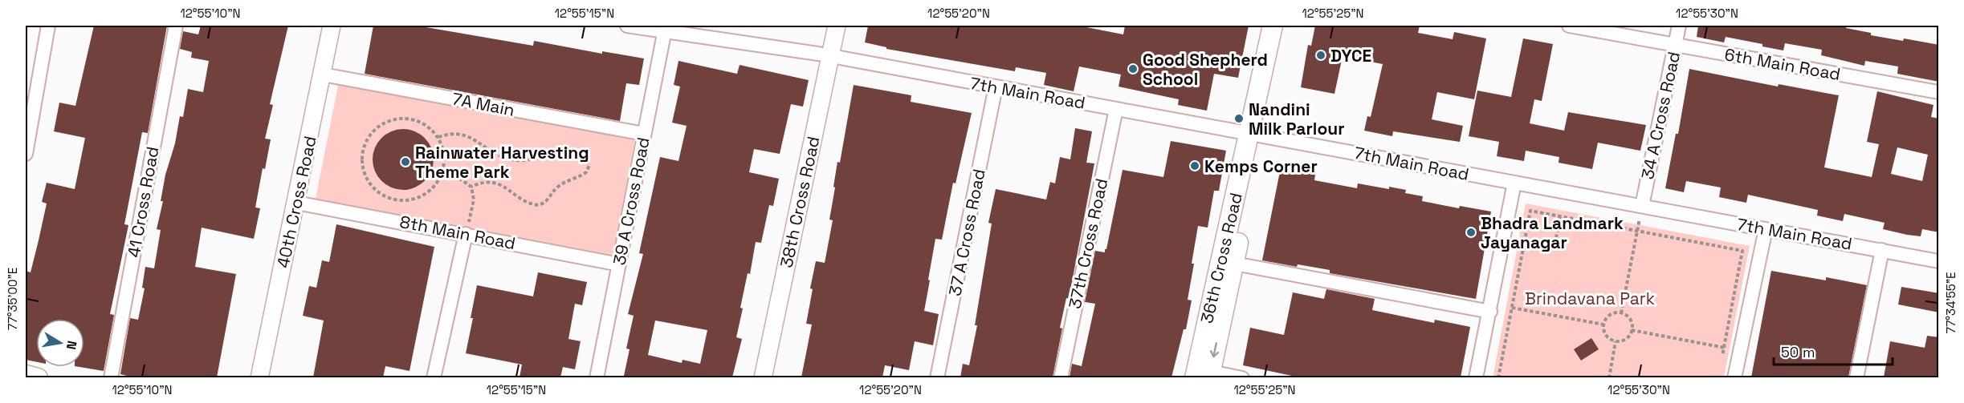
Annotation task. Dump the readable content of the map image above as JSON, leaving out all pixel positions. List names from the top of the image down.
{
  "streets": {
    "main road": ["36th Cross Road"],
    "street": [
      "6th Main Road",
      "7th Main Road",
      "7A Main",
      "34 A Cross Road",
      "39 A Cross Road",
      "41 Cross Road",
      "40th Cross Road",
      "38th Cross Road",
      "8th Main Road",
      "37 A Cross Road",
      "37th Cross Road"
    ]
  },
  "crossings": [
    ["6th Main Road", "34 A Cross Road"],
    ["7th Main Road", "34 A Cross Road"],
    ["7th Main Road", "39 A Cross Road"],
    ["7th Main Road", "38th Cross Road"],
    ["7th Main Road", "37 A Cross Road"],
    ["7th Main Road", "37th Cross Road"],
    ["7th Main Road", "36th Cross Road"],
    ["7A Main", "39 A Cross Road"],
    ["7A Main", "40th Cross Road"],
    ["39 A Cross Road", "8th Main Road"],
    ["40th Cross Road", "8th Main Road"]
  ],
  "parks": ["Brindavana Park"],
  "places": [
    "DYCE",
    "Good Shepherd School",
    "Nandini Milk Parlour",
    "Rainwater Harvesting Theme Park",
    "Kemps Corner",
    "Bhadra Landmark Jayanagar"
  ],
  "scale_bar": "50 m",
  "north": "right",
  "coordinates": [
    "12°55'10\"N",
    "12°55'15\"N",
    "12°55'20\"N",
    "12°55'25\"N",
    "12°55'30\"N",
    "77°35'00\"E",
    "77°34'55\"E"
  ]
}
